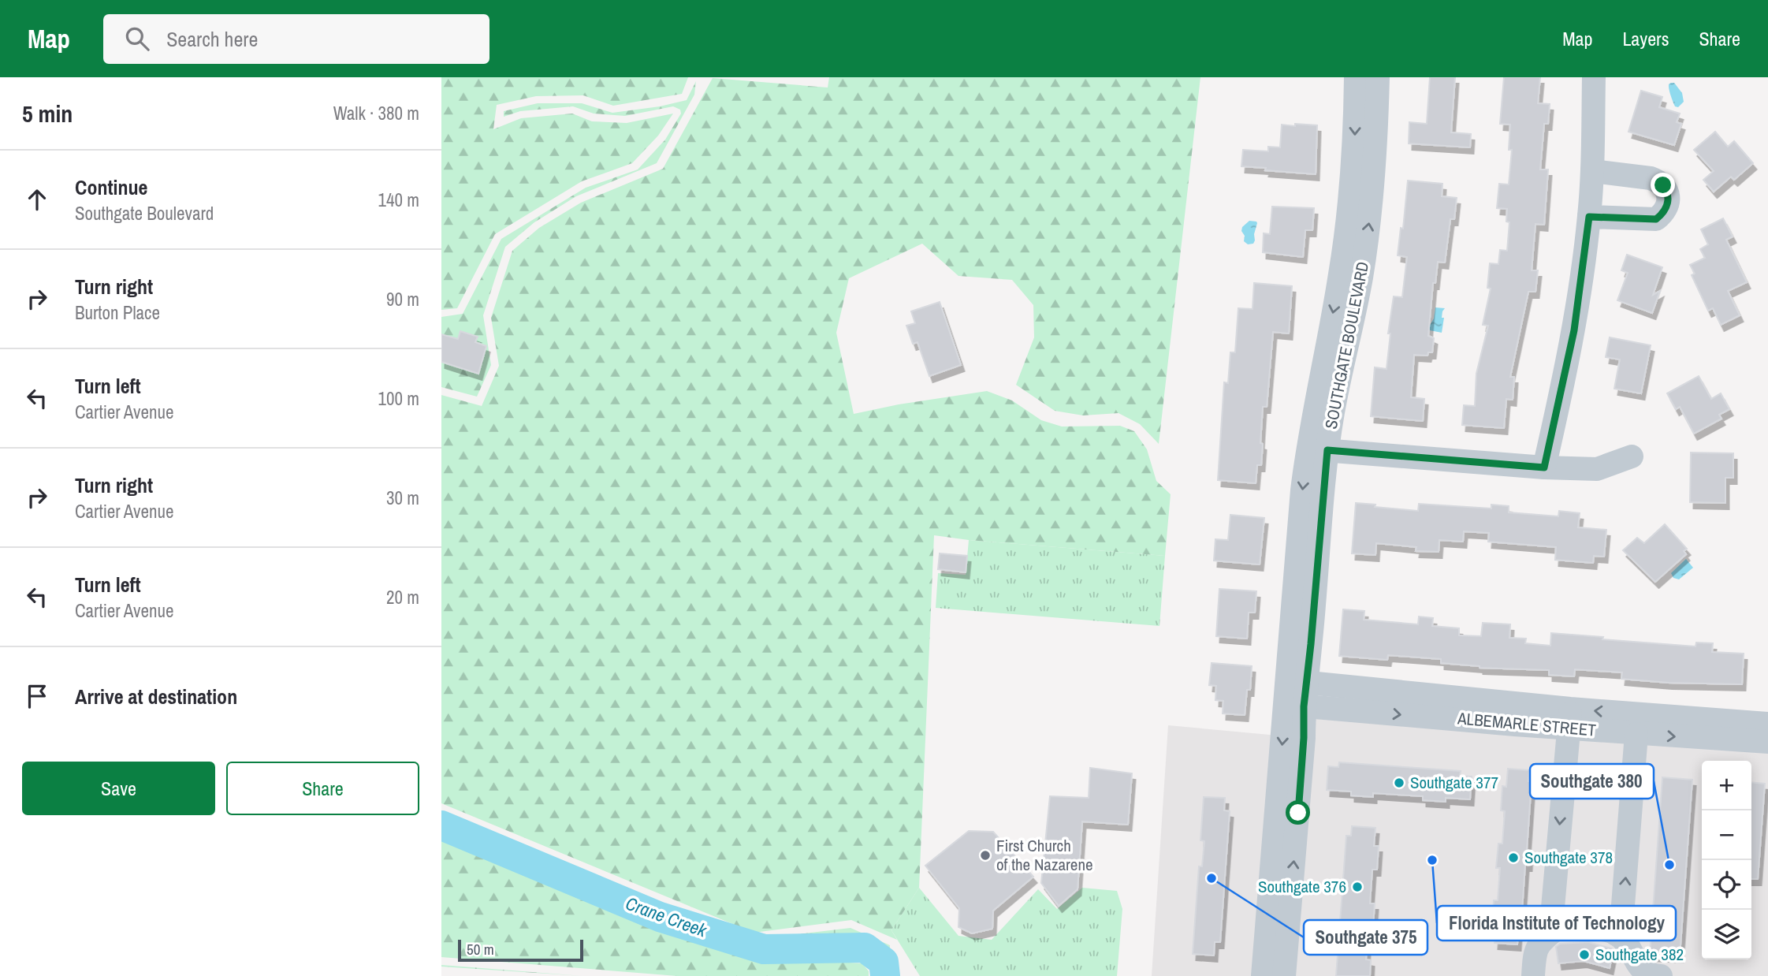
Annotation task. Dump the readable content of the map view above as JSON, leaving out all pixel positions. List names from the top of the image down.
{
  "streets": {
    "street": ["SOUTHGATE BOULEVARD", "ALBEMARLE STREET"]
  },
  "crossings": [
    ["SOUTHGATE BOULEVARD", "ALBEMARLE STREET"]
  ],
  "water": ["Crane Creek"],
  "places": [
    "Southgate 377",
    "First Church of the Nazarene",
    "Southgate 378",
    "Florida Institute of Technology",
    "Southgate 380",
    "Southgate 375",
    "Southgate 376",
    "Southgate 382"
  ],
  "scale_bar": "50 m",
  "page": {
    "header": "Map",
    "search": "Search here",
    "nav": ["Map", "Layers", "Share"],
    "heading": ["5 min", "Walk · 380 m"],
    "list": [
      ["Continue", "Southgate Boulevard", "140 m"],
      ["Turn right", "Burton Place", "90 m"],
      ["Turn left", "Cartier Avenue", "100 m"],
      ["Turn right", "Cartier Avenue", "30 m"],
      ["Turn left", "Cartier Avenue", "20 m"],
      "Arrive at destination"
    ],
    "buttons": ["Save", "Share"],
    "map_buttons": ["+", "−"],
    "scale": "50 m"
  }
}
